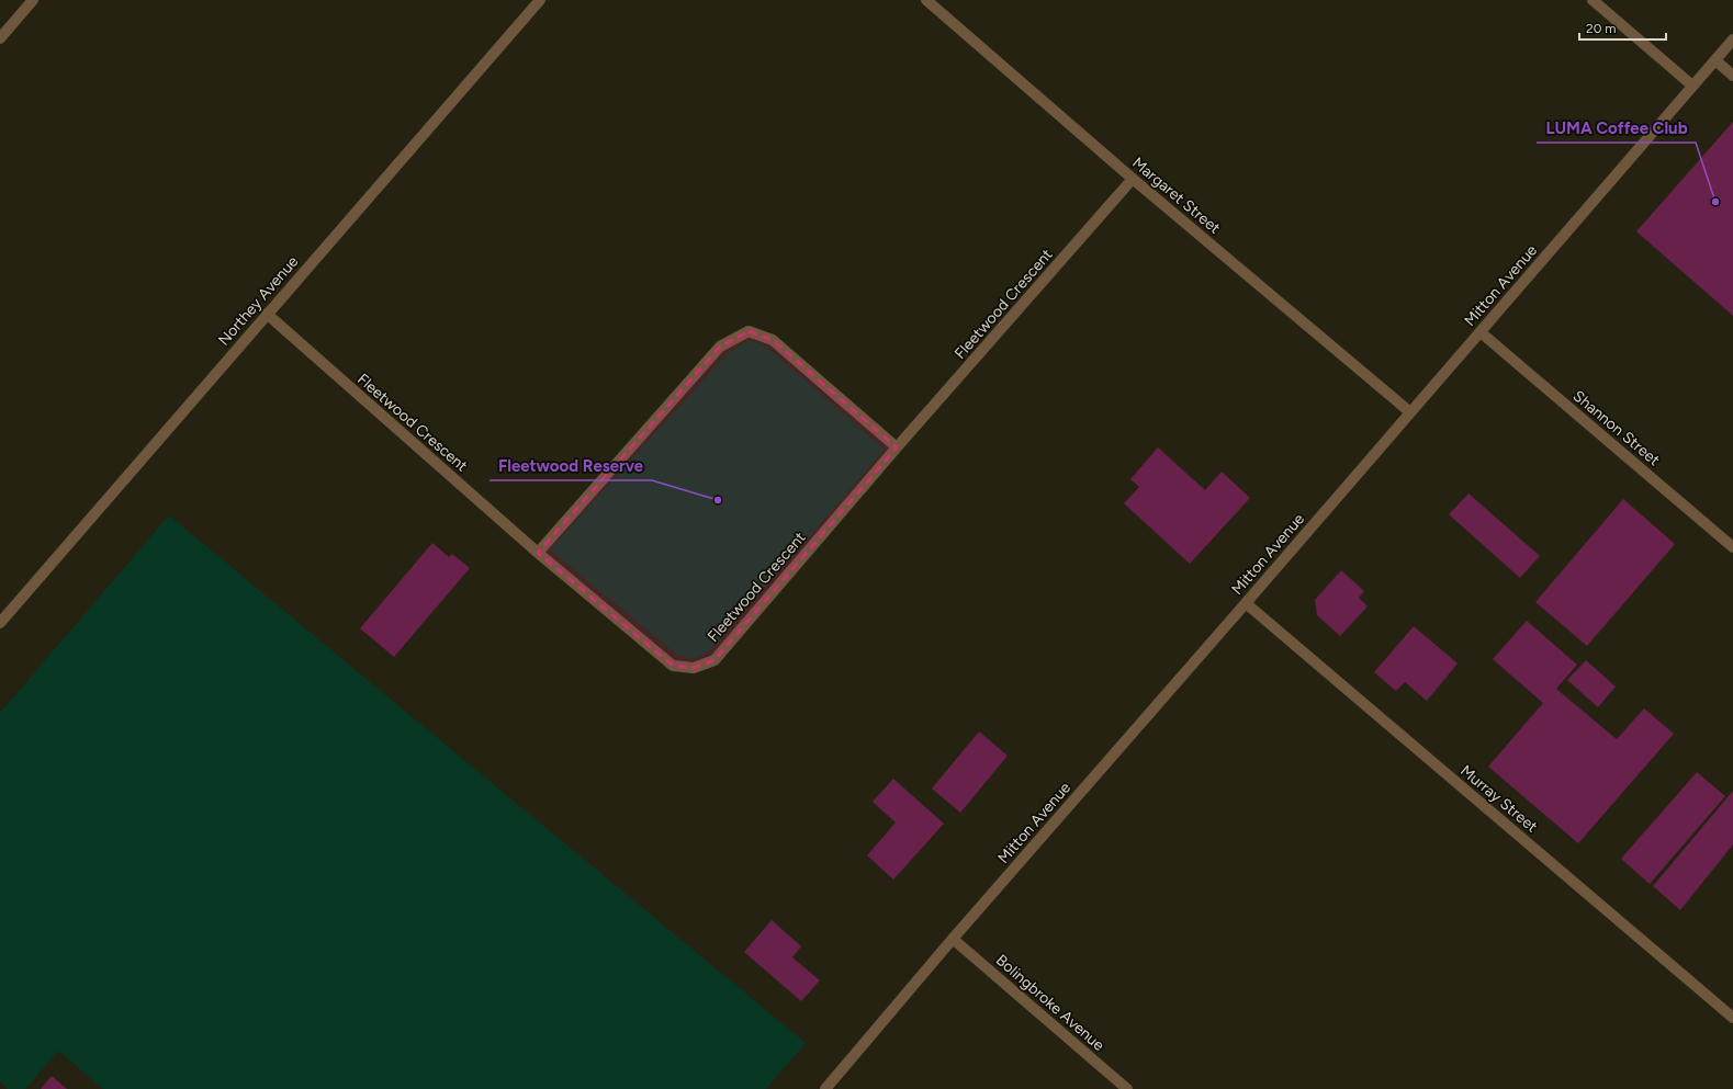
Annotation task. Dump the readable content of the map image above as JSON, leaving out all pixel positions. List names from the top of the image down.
{
  "streets": {
    "street": [
      "Margaret Street",
      "Mitton Avenue",
      "Northey Avenue",
      "Fleetwood Crescent",
      "Shannon Street",
      "Murray Street",
      "Bolingbroke Avenue"
    ]
  },
  "crossings": [
    ["Margaret Street", "Mitton Avenue"],
    ["Margaret Street", "Fleetwood Crescent"],
    ["Mitton Avenue", "Shannon Street"],
    ["Mitton Avenue", "Murray Street"],
    ["Mitton Avenue", "Bolingbroke Avenue"],
    ["Northey Avenue", "Fleetwood Crescent"]
  ],
  "places": ["LUMA Coffee Club", "Fleetwood Reserve"],
  "scale_bar": "20 m"
}
